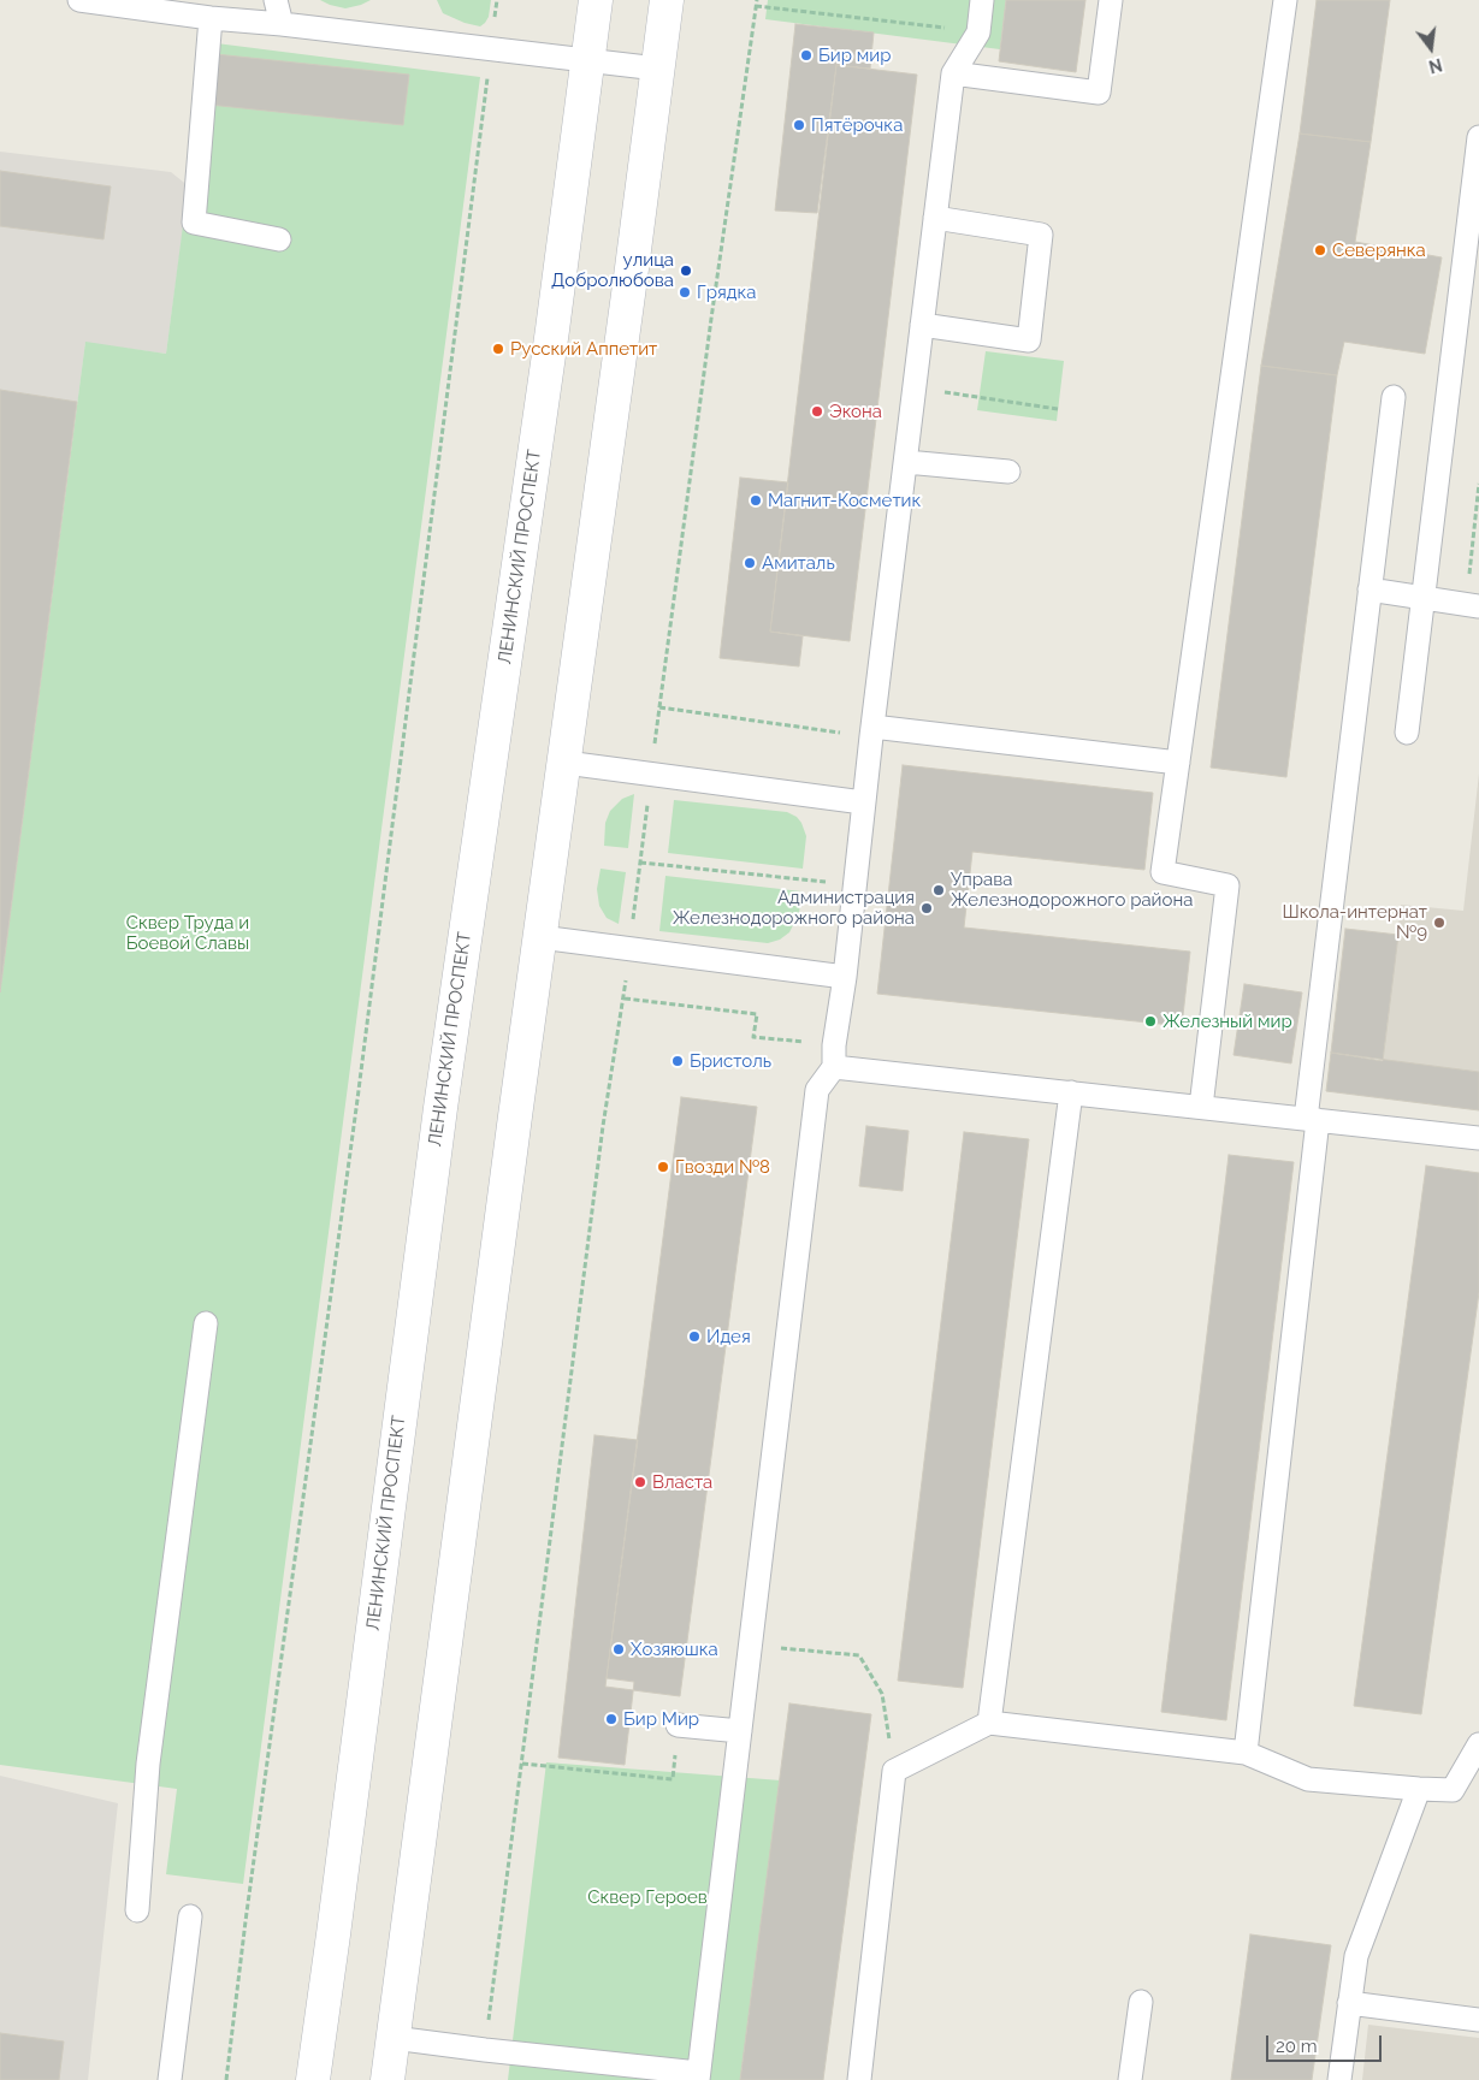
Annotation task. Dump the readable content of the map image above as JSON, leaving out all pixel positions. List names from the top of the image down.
{
  "streets": {
    "main road": ["ЛЕНИНСКИЙ ПРОСПЕКТ"]
  },
  "parks": ["Сквер Труда и Боевой Славы", "Сквер Героев"],
  "places": [
    "Бир мир",
    "Пятёрочка",
    "Северянка",
    "улица Добролюбова",
    "Грядка",
    "Русский Аппетит",
    "Экона",
    "Магнит-Косметик",
    "Амиталь",
    "Управа Железнодорожного района",
    "Администрация Железнодорожного района",
    "Школа-интернат №9",
    "Железный мир",
    "Бристоль",
    "Гвозди №8",
    "Идея",
    "Власта",
    "Хозяюшка",
    "Бир Мир"
  ],
  "scale_bar": "20 m",
  "north": "bottom"
}
